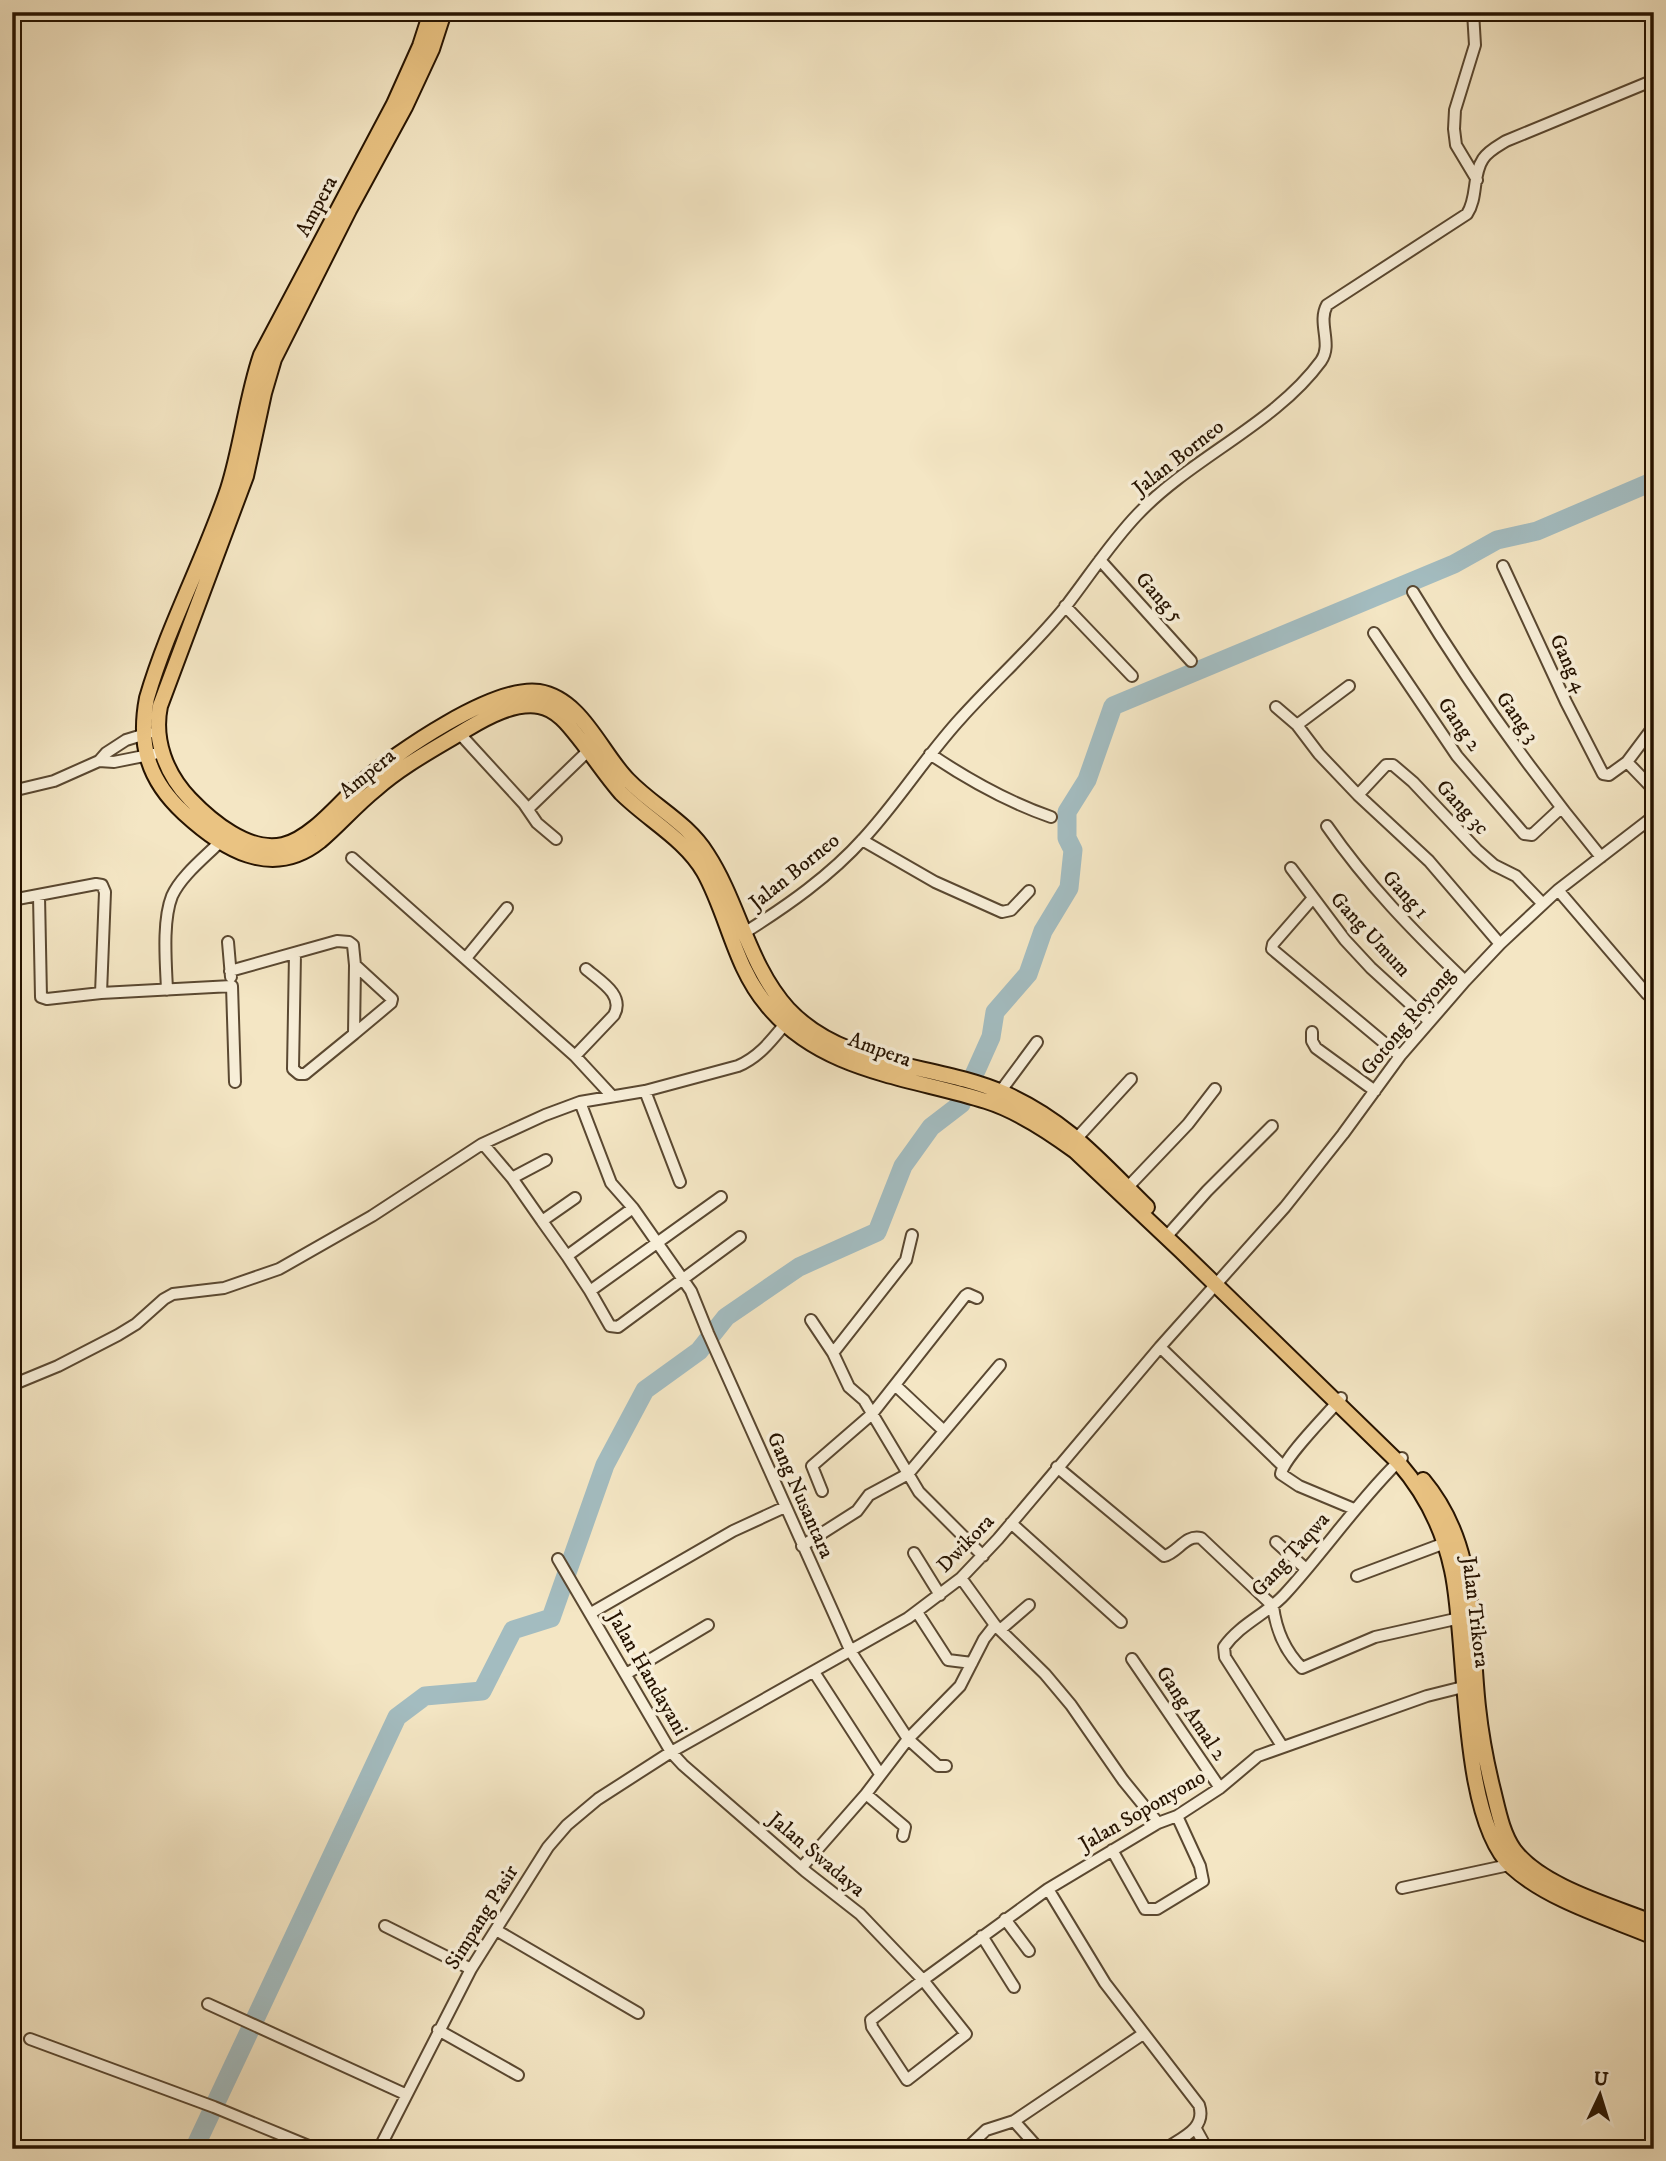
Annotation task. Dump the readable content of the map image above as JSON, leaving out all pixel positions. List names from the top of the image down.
{
  "streets": {
    "main road": ["Ampera", "Jalan Trikora"],
    "street": [
      "Jalan Borneo",
      "Gang 5",
      "Gang 4",
      "Gang 3",
      "Gang 2",
      "Gang 3c",
      "Gang 1",
      "Gang Umum",
      "Gotong Royong",
      "Gang Nusantara",
      "Dwikora",
      "Gang Taqwa",
      "Jalan Handayani",
      "Gang Amal 2",
      "Jalan Soponyono",
      "Jalan Swadaya",
      "Simpang Pasir"
    ]
  },
  "crossings": [
    ["Ampera", "Jalan Borneo"],
    ["Ampera", "Gotong Royong"],
    ["Ampera", "Dwikora"],
    ["Ampera", "Jalan Trikora"],
    ["Jalan Borneo", "Gang 5"],
    ["Gang 3", "Gang 2"],
    ["Gang 3", "Gotong Royong"],
    ["Gang 3c", "Gotong Royong"],
    ["Gang 1", "Gotong Royong"],
    ["Gang Umum", "Gotong Royong"],
    ["Gotong Royong", "Dwikora"],
    ["Gotong Royong", "Jalan Trikora"],
    ["Gang Nusantara", "Dwikora"],
    ["Dwikora", "Jalan Trikora"],
    ["Dwikora", "Jalan Handayani"],
    ["Dwikora", "Jalan Swadaya"],
    ["Dwikora", "Simpang Pasir"],
    ["Gang Taqwa", "Jalan Trikora"],
    ["Gang Taqwa", "Jalan Soponyono"],
    ["Jalan Trikora", "Jalan Soponyono"],
    ["Jalan Handayani", "Jalan Swadaya"],
    ["Jalan Handayani", "Simpang Pasir"],
    ["Gang Amal 2", "Jalan Soponyono"],
    ["Jalan Soponyono", "Jalan Swadaya"],
    ["Jalan Swadaya", "Simpang Pasir"]
  ],
  "north": "top"
}
